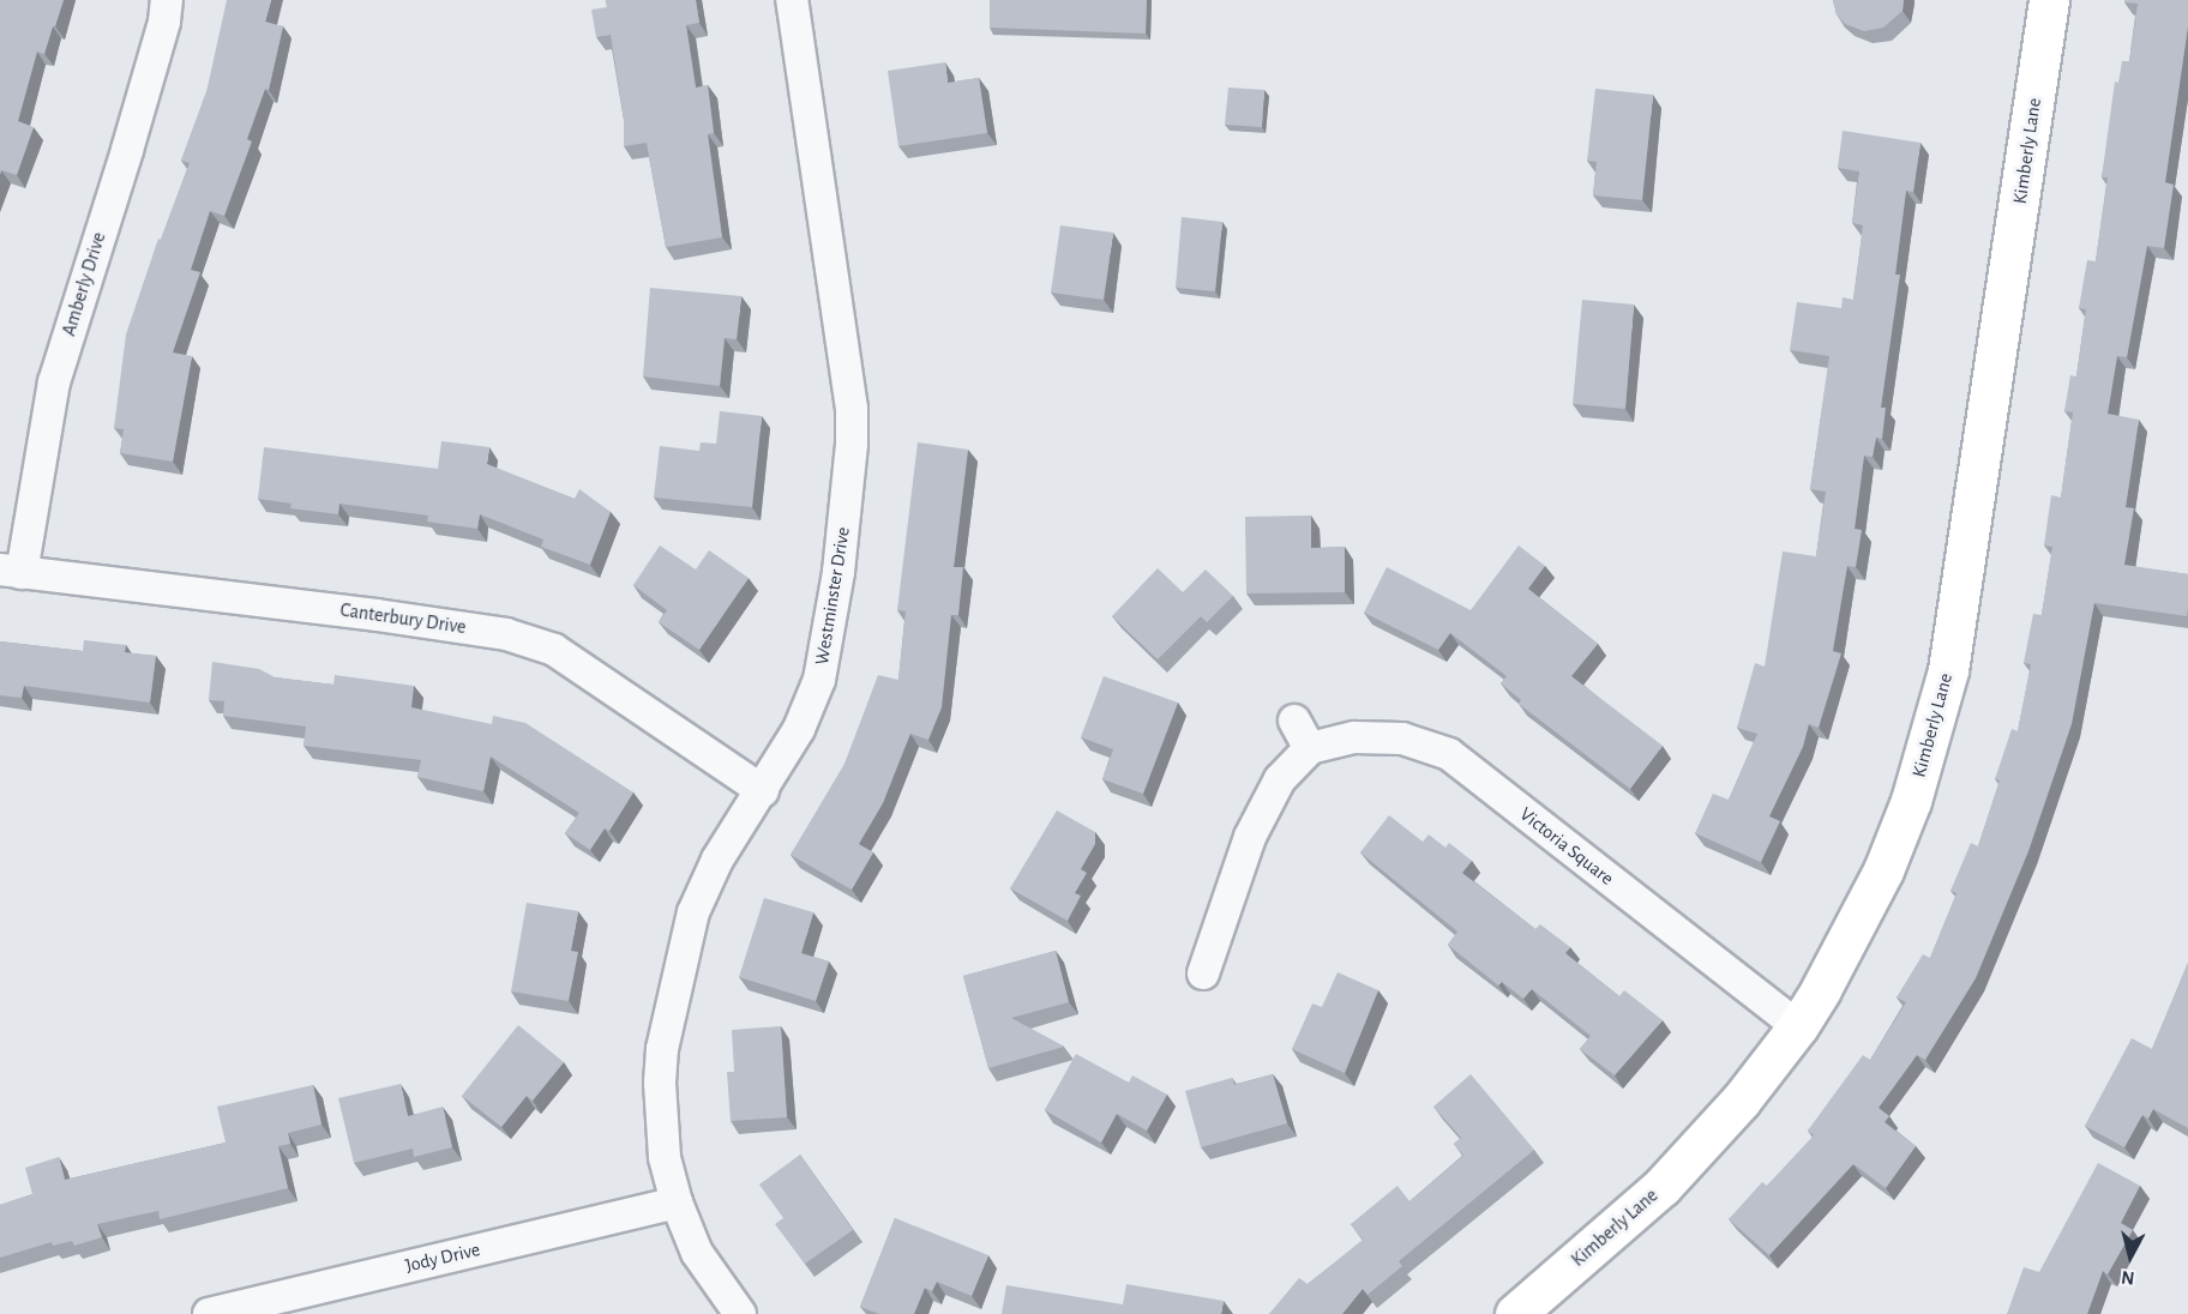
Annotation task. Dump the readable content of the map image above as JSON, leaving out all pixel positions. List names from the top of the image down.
{
  "streets": {
    "street": [
      "Kimberly Lane",
      "Amberly Drive",
      "Westminster Drive",
      "Canterbury Drive",
      "Victoria Square",
      "Jody Drive"
    ]
  },
  "crossings": [
    ["Kimberly Lane", "Victoria Square"],
    ["Amberly Drive", "Canterbury Drive"],
    ["Westminster Drive", "Canterbury Drive"],
    ["Westminster Drive", "Jody Drive"]
  ],
  "north": "bottom"
}
